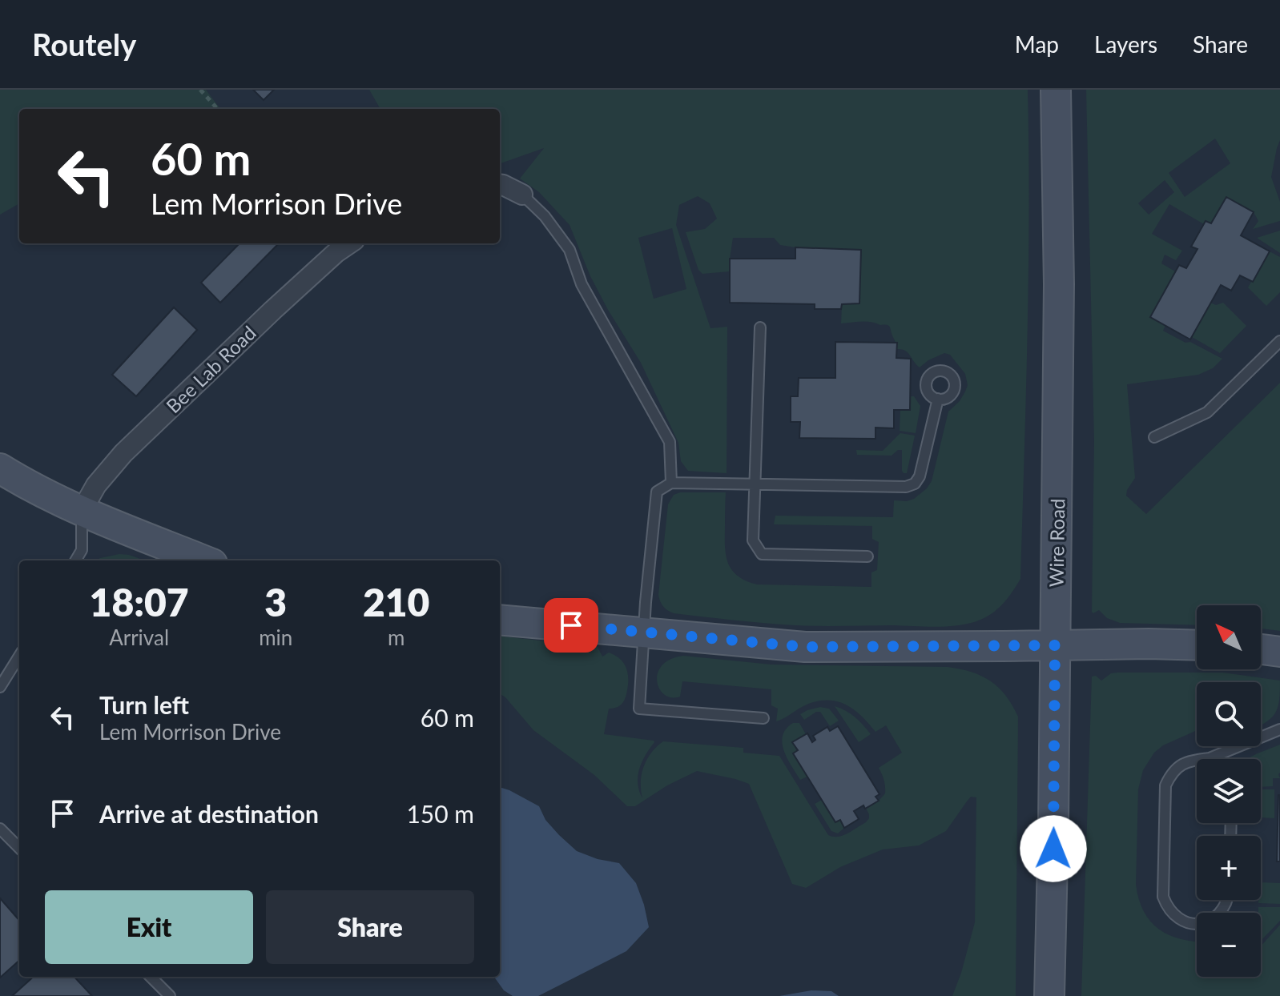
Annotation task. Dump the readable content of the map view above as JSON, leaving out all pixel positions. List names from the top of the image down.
{
  "streets": {
    "street": ["Bee Lab Road", "Wire Road"]
  },
  "north": "top left",
  "page": {
    "header": "Routely",
    "nav": ["Map", "Layers", "Share"],
    "turn": ["60 m", "Lem Morrison Drive"],
    "eta": [
      "18:07",
      "Arrival",
      "3",
      "min",
      "210",
      "m"
    ],
    "map_buttons": ["+", "−"],
    "list": [
      {
        "name": "Turn left",
        "note": "Lem Morrison Drive",
        "value": "60 m"
      },
      {
        "name": "Arrive at destination",
        "value": "150 m"
      }
    ],
    "buttons": ["Exit", "Share"]
  }
}
